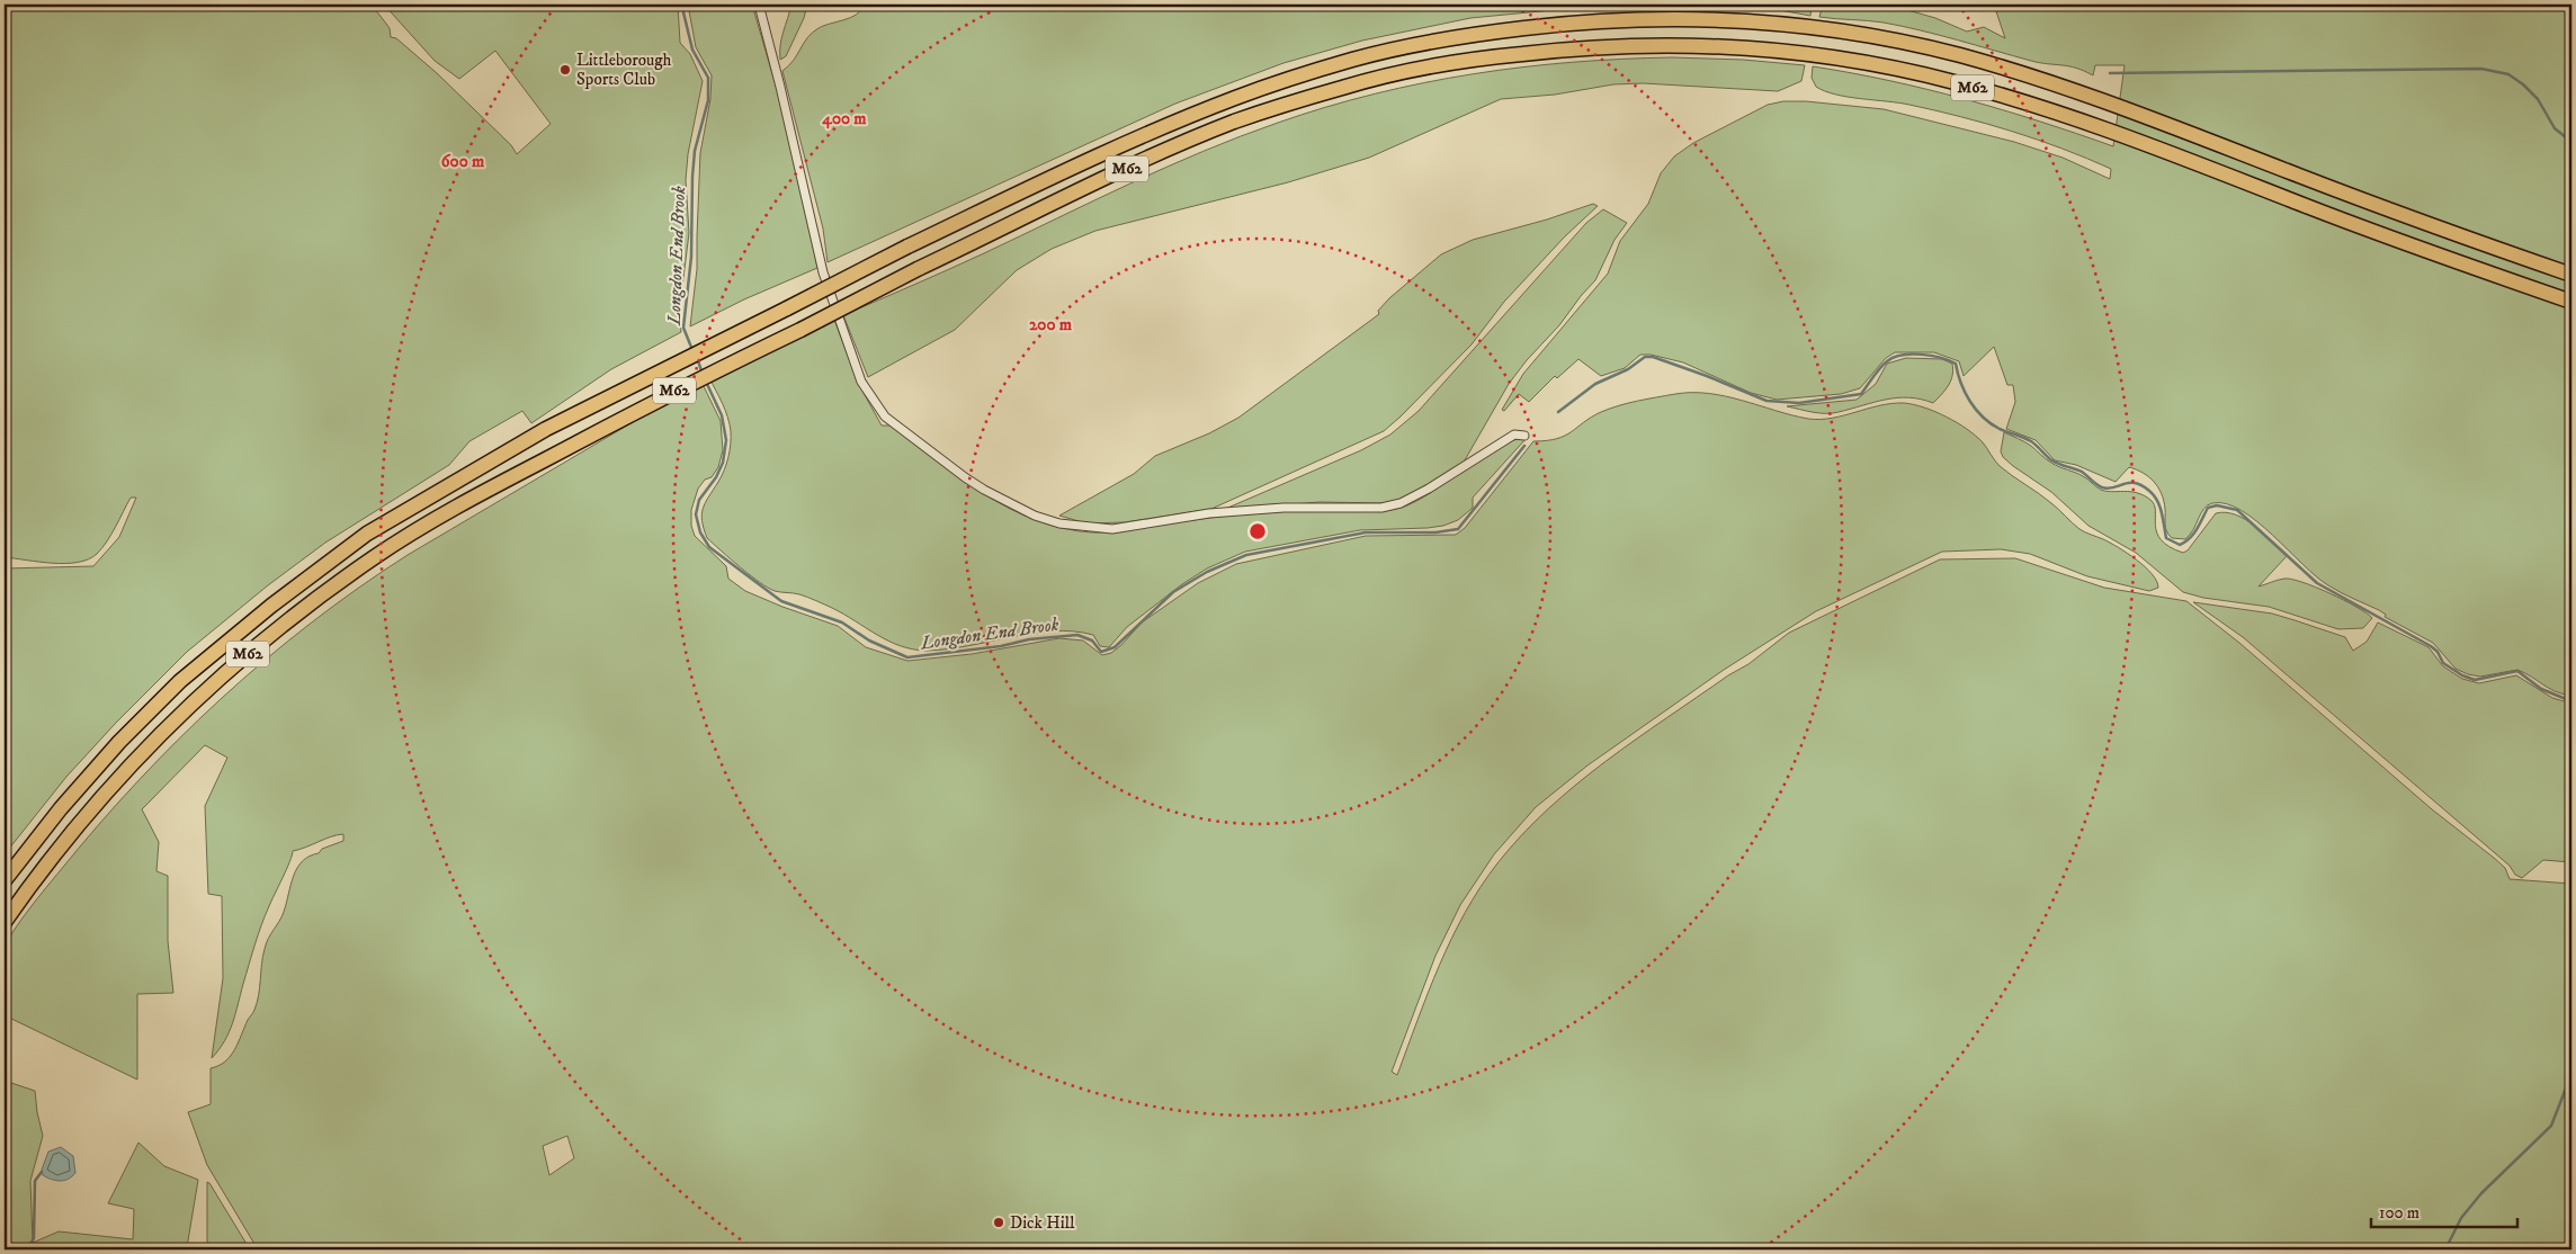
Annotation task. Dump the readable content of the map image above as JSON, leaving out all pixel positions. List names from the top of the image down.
{
  "streets": {
    "highway": ["M62"]
  },
  "water": ["Longdon End Brook"],
  "places": ["Littleborough Sports Club", "Dick Hill"],
  "scale_bar": "100 m",
  "rings": ["400 m", "600 m", "200 m"]
}
